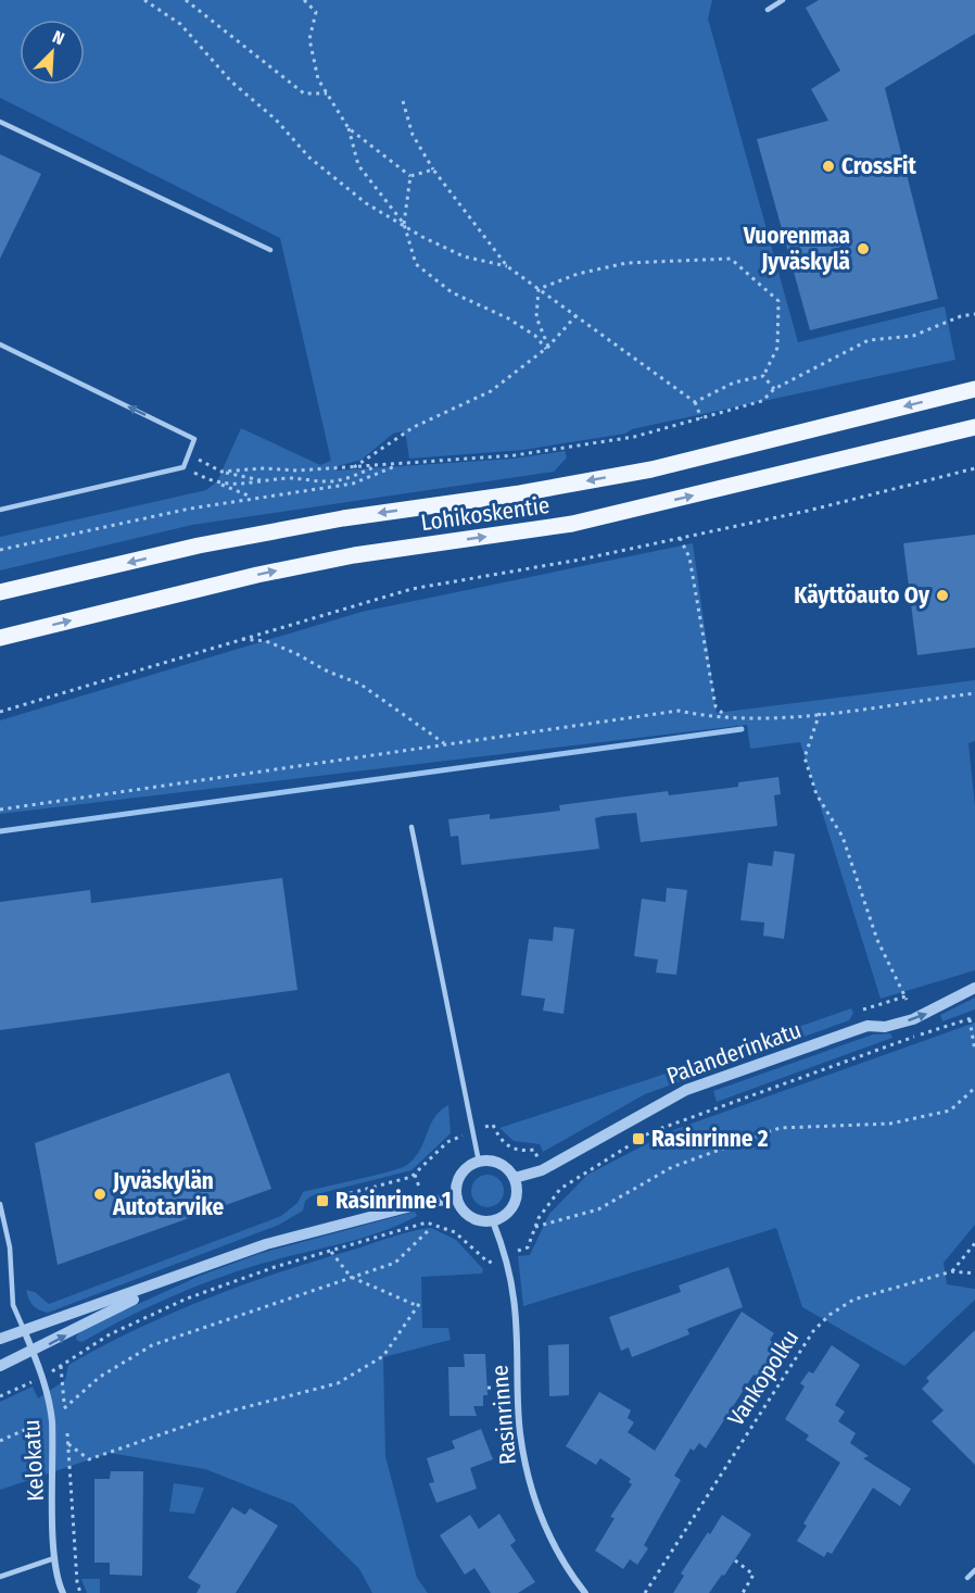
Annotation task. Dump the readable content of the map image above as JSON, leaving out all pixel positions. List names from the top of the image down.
{
  "streets": {
    "main road": ["Lohikoskentie"],
    "street": ["Palanderinkatu", "Rasinrinne", "Kelokatu"],
    "path": ["Vankopolku"]
  },
  "crossings": [
    ["Palanderinkatu", "Rasinrinne"]
  ],
  "one_way": ["Palanderinkatu"],
  "places": {
    "other": [
      "CrossFit",
      "Vuorenmaa Jyväskylä",
      "Käyttöauto Oy",
      "Jyväskylän Autotarvike"
    ],
    "transit": ["Rasinrinne 2", "Rasinrinne 1"]
  },
  "north": "top right"
}
